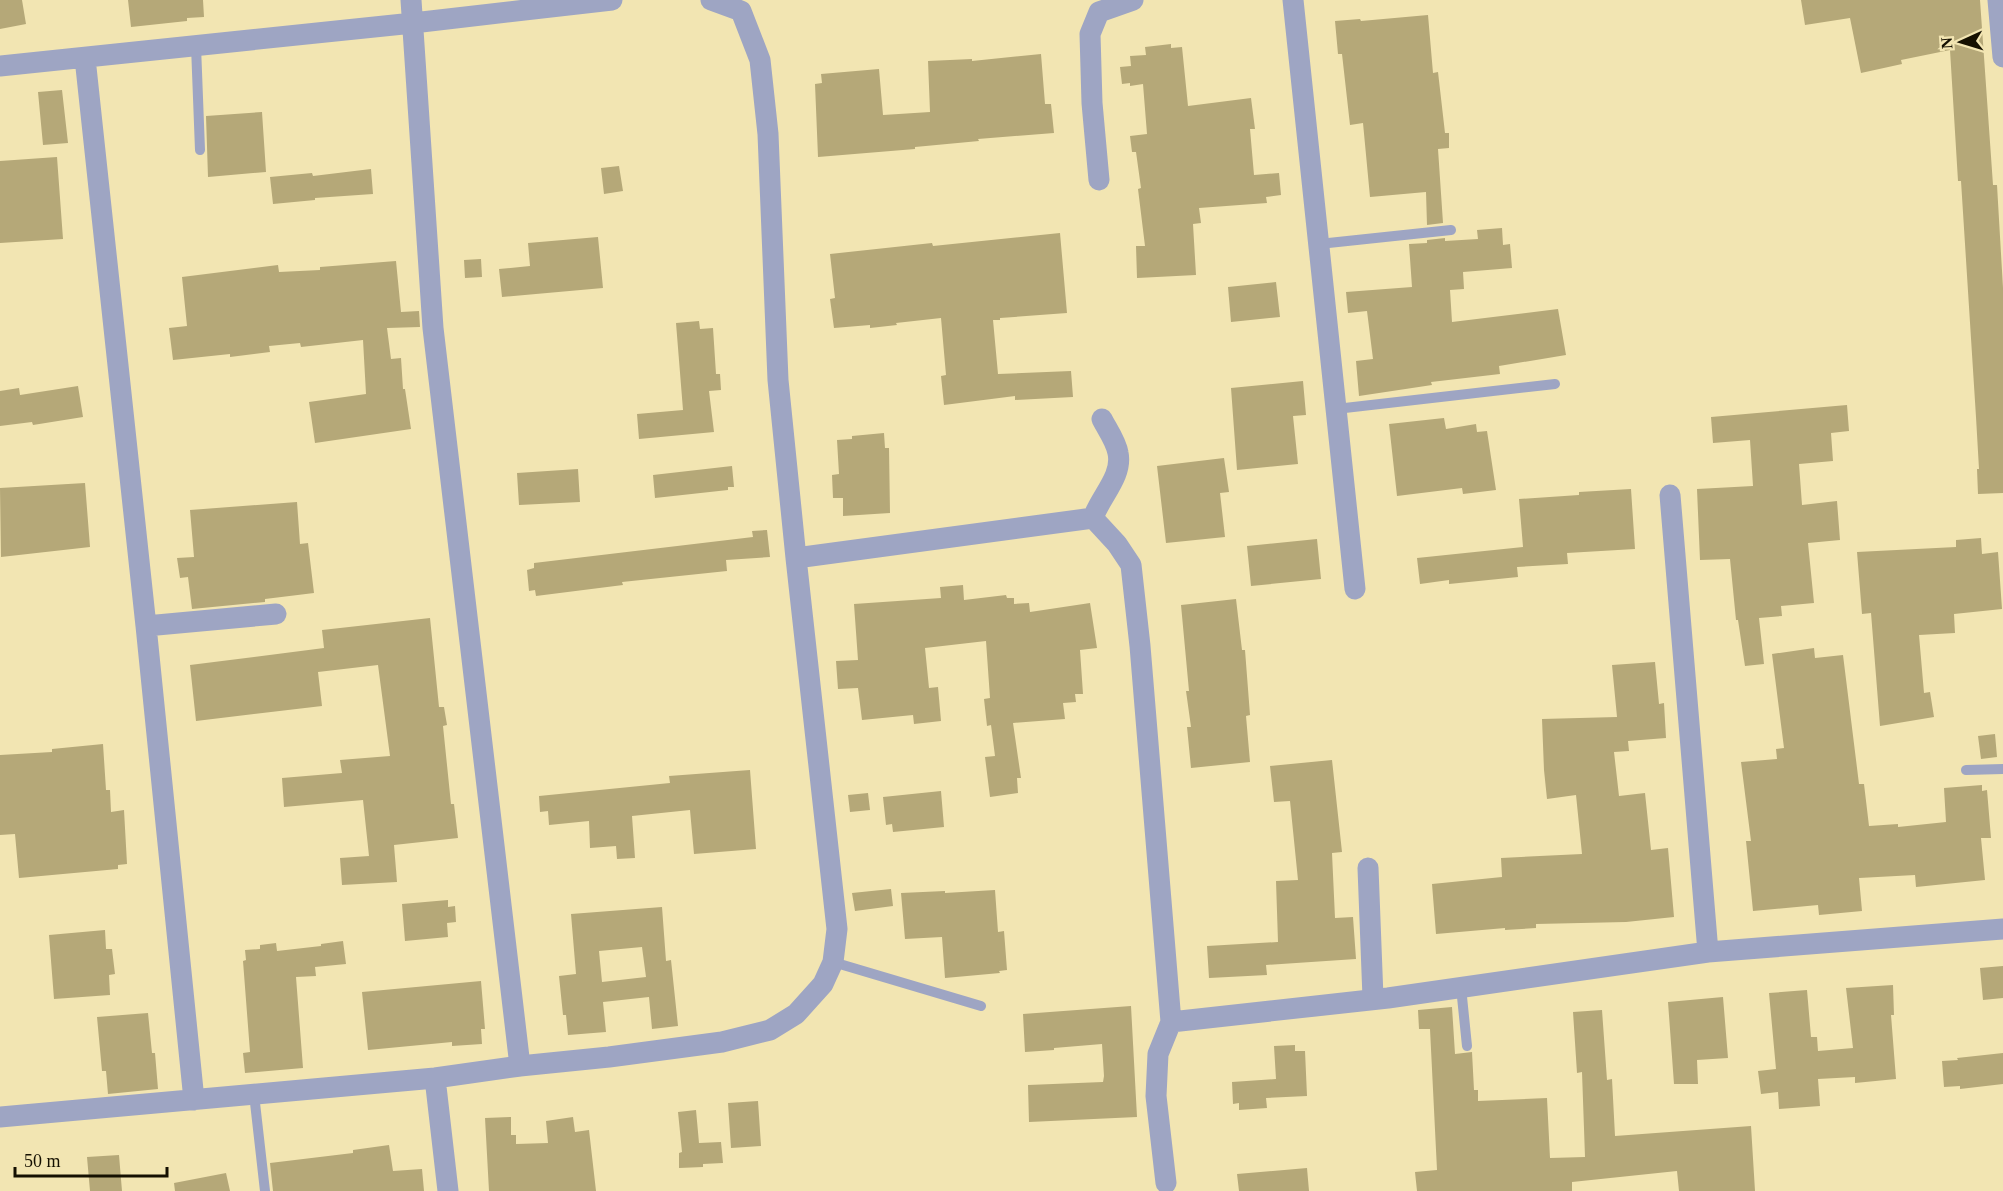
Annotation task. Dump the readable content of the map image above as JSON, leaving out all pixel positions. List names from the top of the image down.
{
  "scale_bar": "50 m",
  "north": "left"
}
